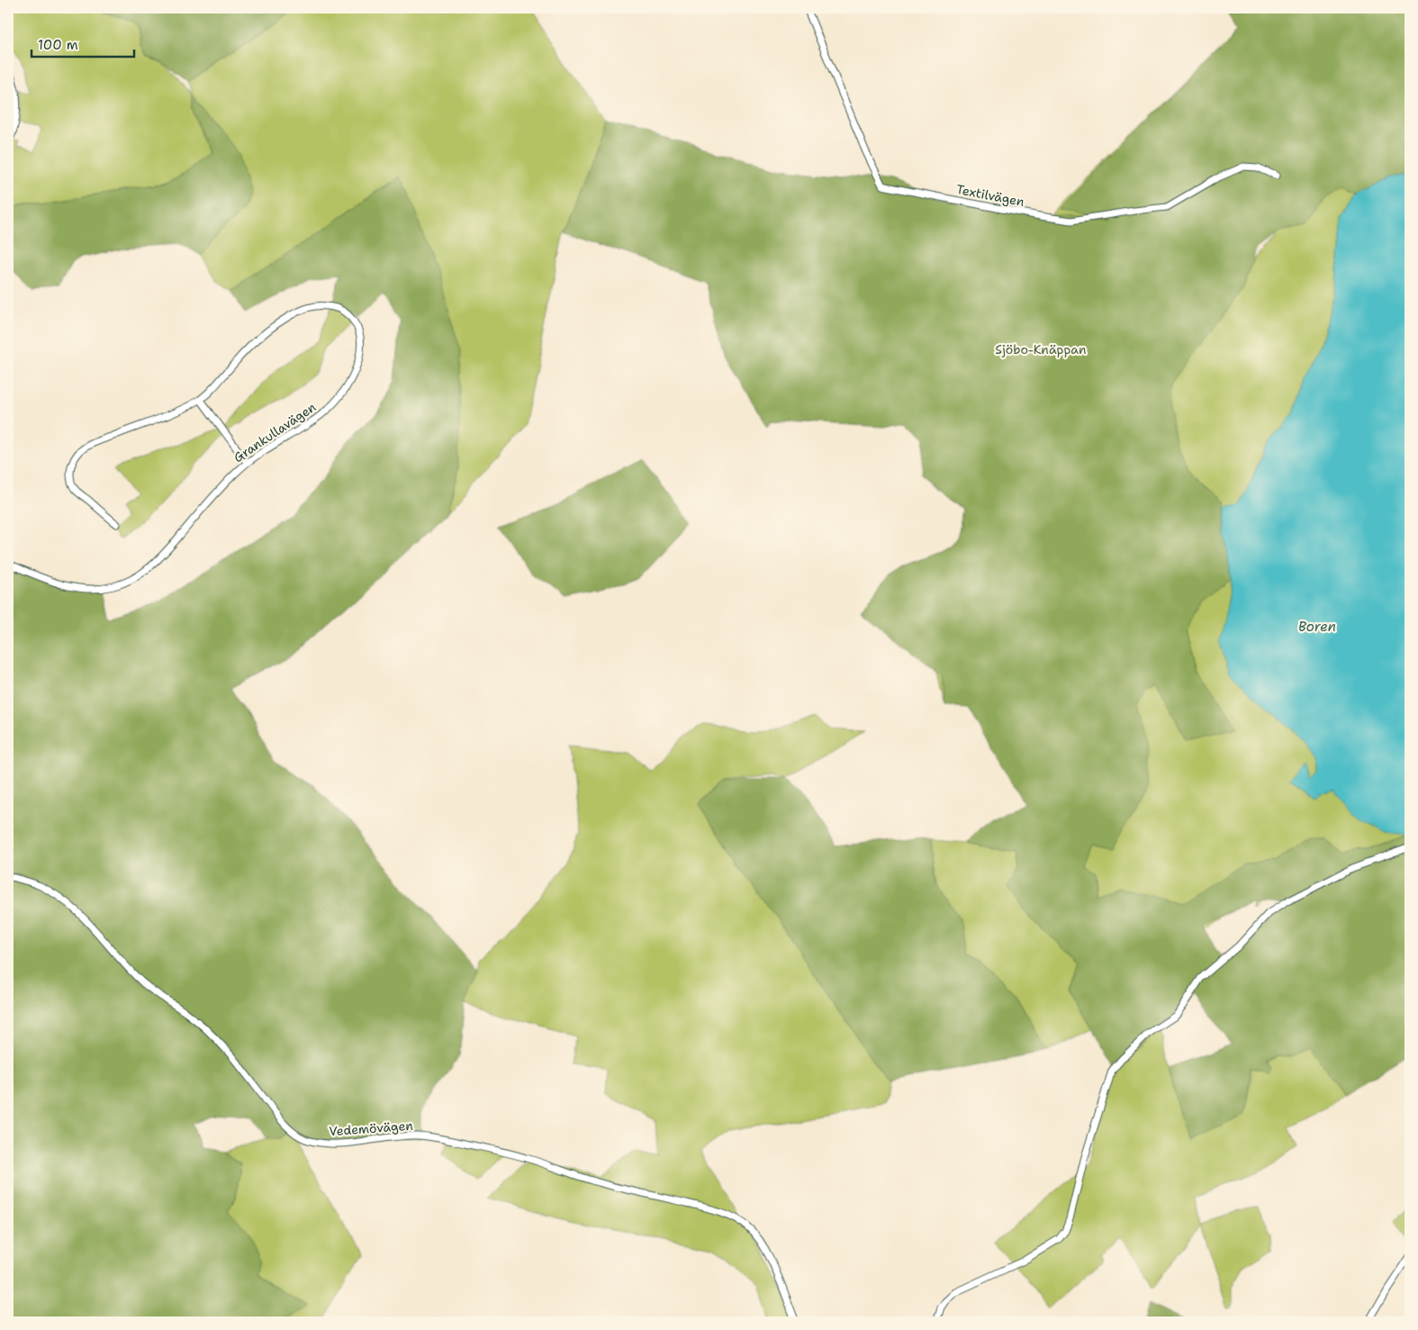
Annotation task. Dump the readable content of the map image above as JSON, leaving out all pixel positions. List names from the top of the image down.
{
  "streets": {
    "street": ["Textilvägen", "Grankullavägen", "Vedemövägen"]
  },
  "water": ["Boren"],
  "parks": ["Sjöbo-Knäppan"],
  "scale_bar": "100 m"
}
